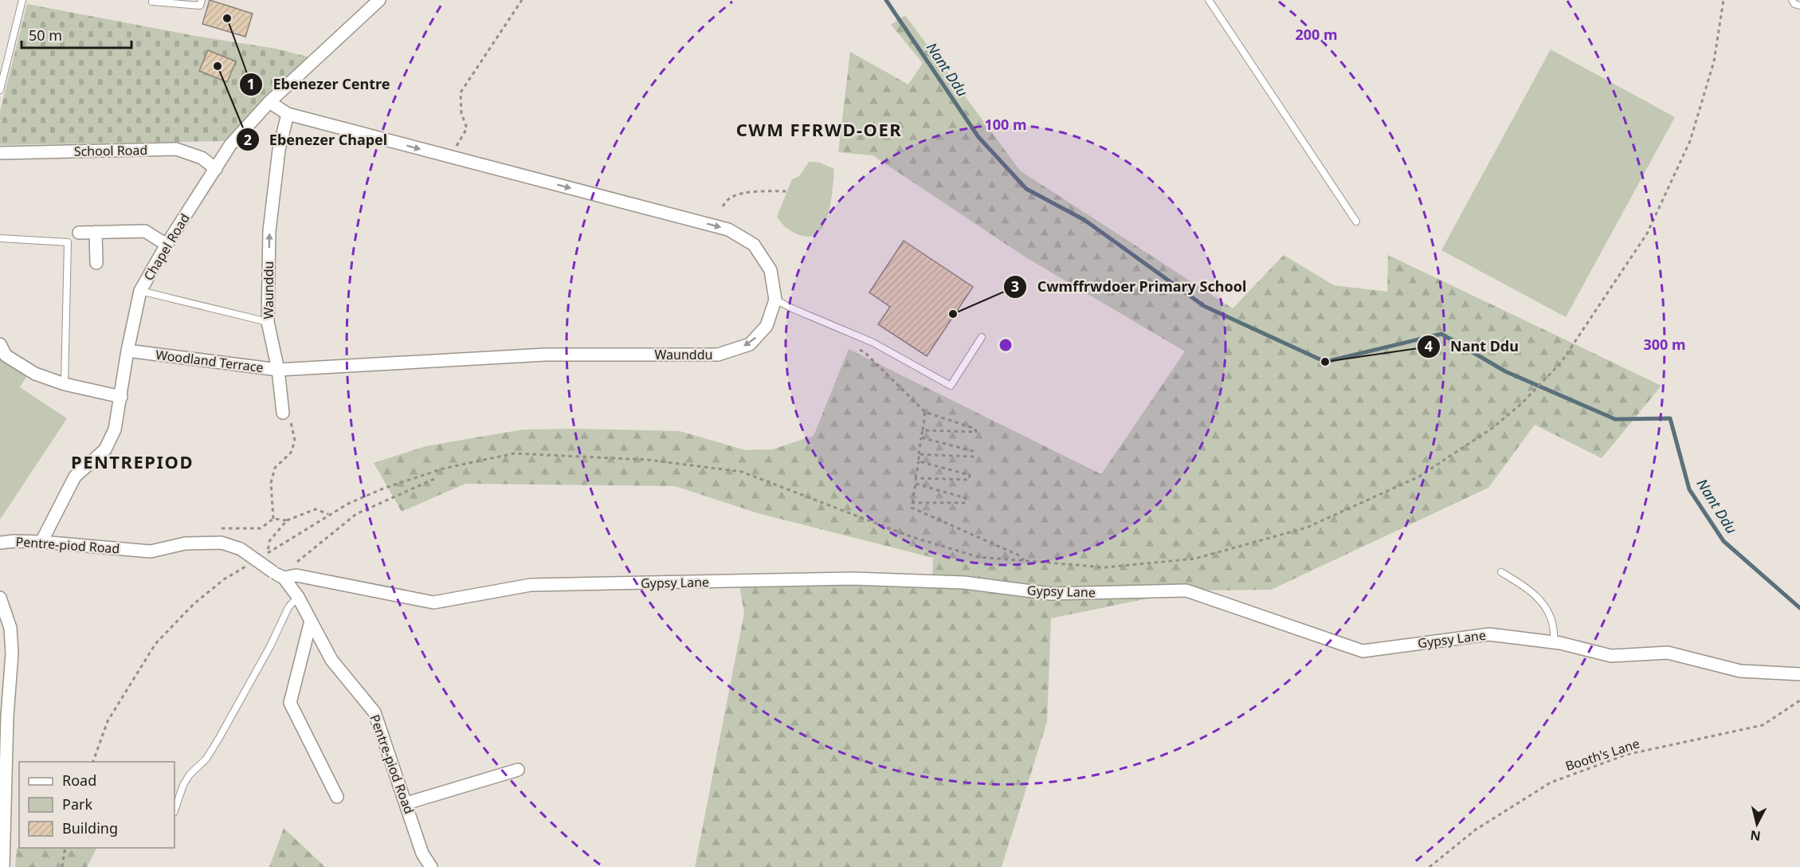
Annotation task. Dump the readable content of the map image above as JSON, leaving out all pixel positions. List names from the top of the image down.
{
  "streets": {
    "street": [
      "School Road",
      "Chapel Road",
      "Waunddu",
      "Woodland Terrace",
      "Pentre-piod Road",
      "Gypsy Lane"
    ],
    "path": ["Booth's Lane"]
  },
  "crossings": [
    ["School Road", "Chapel Road"],
    ["Chapel Road", "Waunddu"],
    ["Chapel Road", "Woodland Terrace"],
    ["Chapel Road", "Pentre-piod Road"],
    ["Waunddu", "Woodland Terrace"],
    ["Pentre-piod Road", "Gypsy Lane"]
  ],
  "districts": ["CWM FFRWD-OER", "PENTREPIOD"],
  "water": ["Nant Ddu"],
  "places": [
    "Ebenezer Centre",
    "Ebenezer Chapel",
    "Cwmffrwdoer Primary School",
    "Nant Ddu"
  ],
  "legend": ["Road", "Park", "Building"],
  "scale_bar": "50 m",
  "north": "bottom",
  "rings": ["200 m", "100 m", "300 m"]
}
